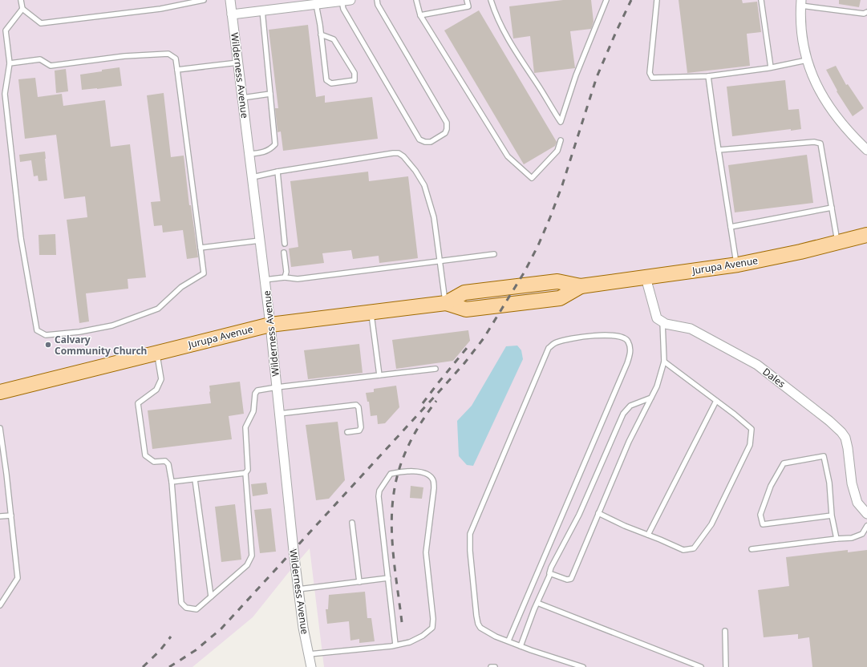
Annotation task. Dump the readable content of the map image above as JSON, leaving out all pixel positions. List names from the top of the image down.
{
  "streets": {
    "main road": ["Jurupa Avenue"],
    "street": ["Wilderness Avenue", "Dales"]
  },
  "crossings": [
    ["Wilderness Avenue", "Jurupa Avenue"]
  ],
  "places": ["Calvary Community Church"]
}
